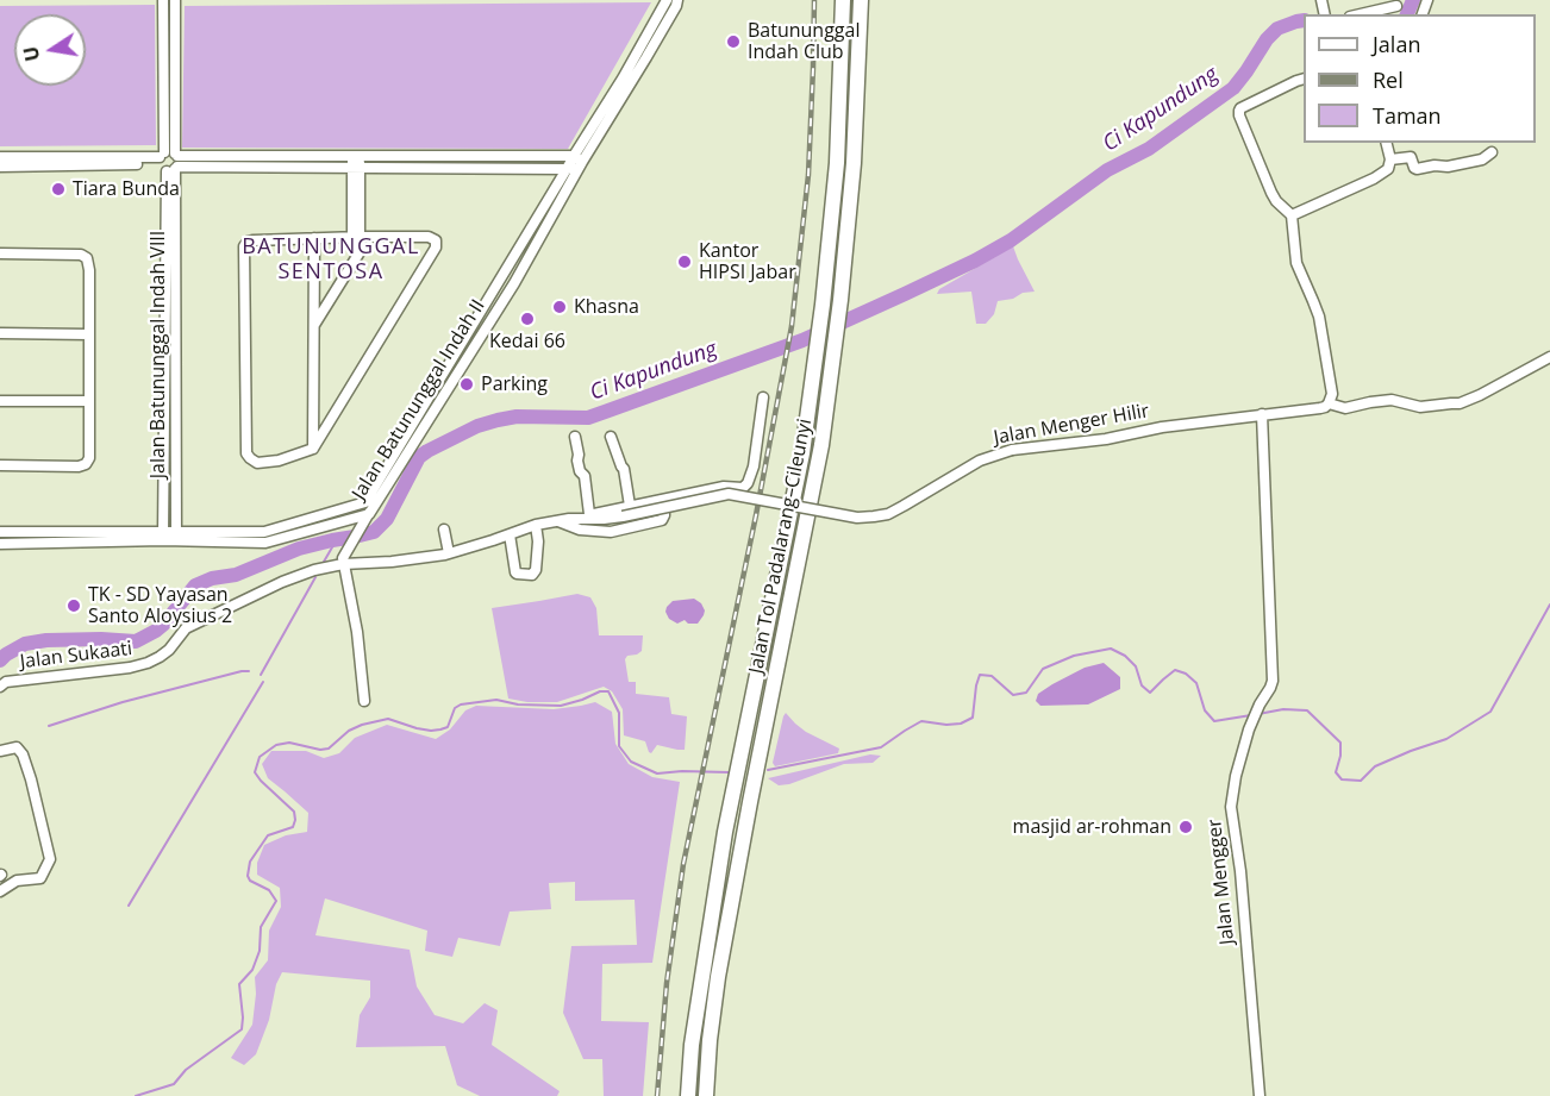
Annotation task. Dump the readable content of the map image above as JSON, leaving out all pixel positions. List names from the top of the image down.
{
  "streets": {
    "highway": ["Jalan Tol Padalarang–Cileunyi"],
    "street": [
      "Jalan Batununggal Indah VIII",
      "Jalan Batununggal Indah II",
      "Jalan Menger Hilir",
      "Jalan Sukaati",
      "Jalan Mengger"
    ]
  },
  "crossings": [
    ["Jalan Batununggal Indah VIII", "Jalan Batununggal Indah II"],
    ["Jalan Menger Hilir", "Jalan Sukaati"],
    ["Jalan Menger Hilir", "Jalan Mengger"]
  ],
  "districts": ["BATUNUNGGAL SENTOSA"],
  "water": ["Ci Kapundung"],
  "places": [
    "Batununggal Indah Club",
    "Tiara Bunda",
    "Kantor HIPSI Jabar",
    "Khasna",
    "Kedai 66",
    "Parking",
    "TK - SD Yayasan Santo Aloysius 2",
    "masjid ar-rohman"
  ],
  "legend": ["Jalan", "Rel", "Taman"],
  "north": "left"
}
